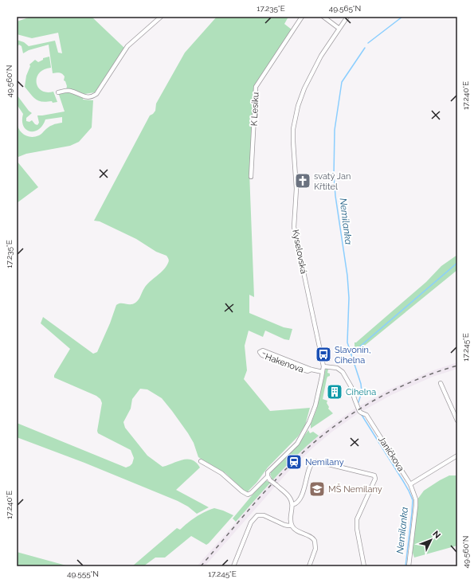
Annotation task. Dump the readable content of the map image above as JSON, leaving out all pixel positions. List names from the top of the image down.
{
  "streets": {
    "street": [
      "K Lesíku",
      "Kyselovská",
      "Hakenova",
      "Janíčkova"
    ]
  },
  "crossings": [
    ["Kyselovská", "Janíčkova"]
  ],
  "water": ["Nemilanka"],
  "places": {
    "church": ["svatý Jan Křtitel"],
    "bus stop": ["Slavonín, Cihelna"],
    "building": ["Cihelna"],
    "station": ["Nemilany"],
    "school or university": ["MŠ Nemilany"]
  },
  "north": "top right",
  "coordinates": [
    "17.235°E",
    "49.565°N",
    "49.560°N",
    "17.240°E",
    "17.245°E",
    "49.555°N"
  ]
}
